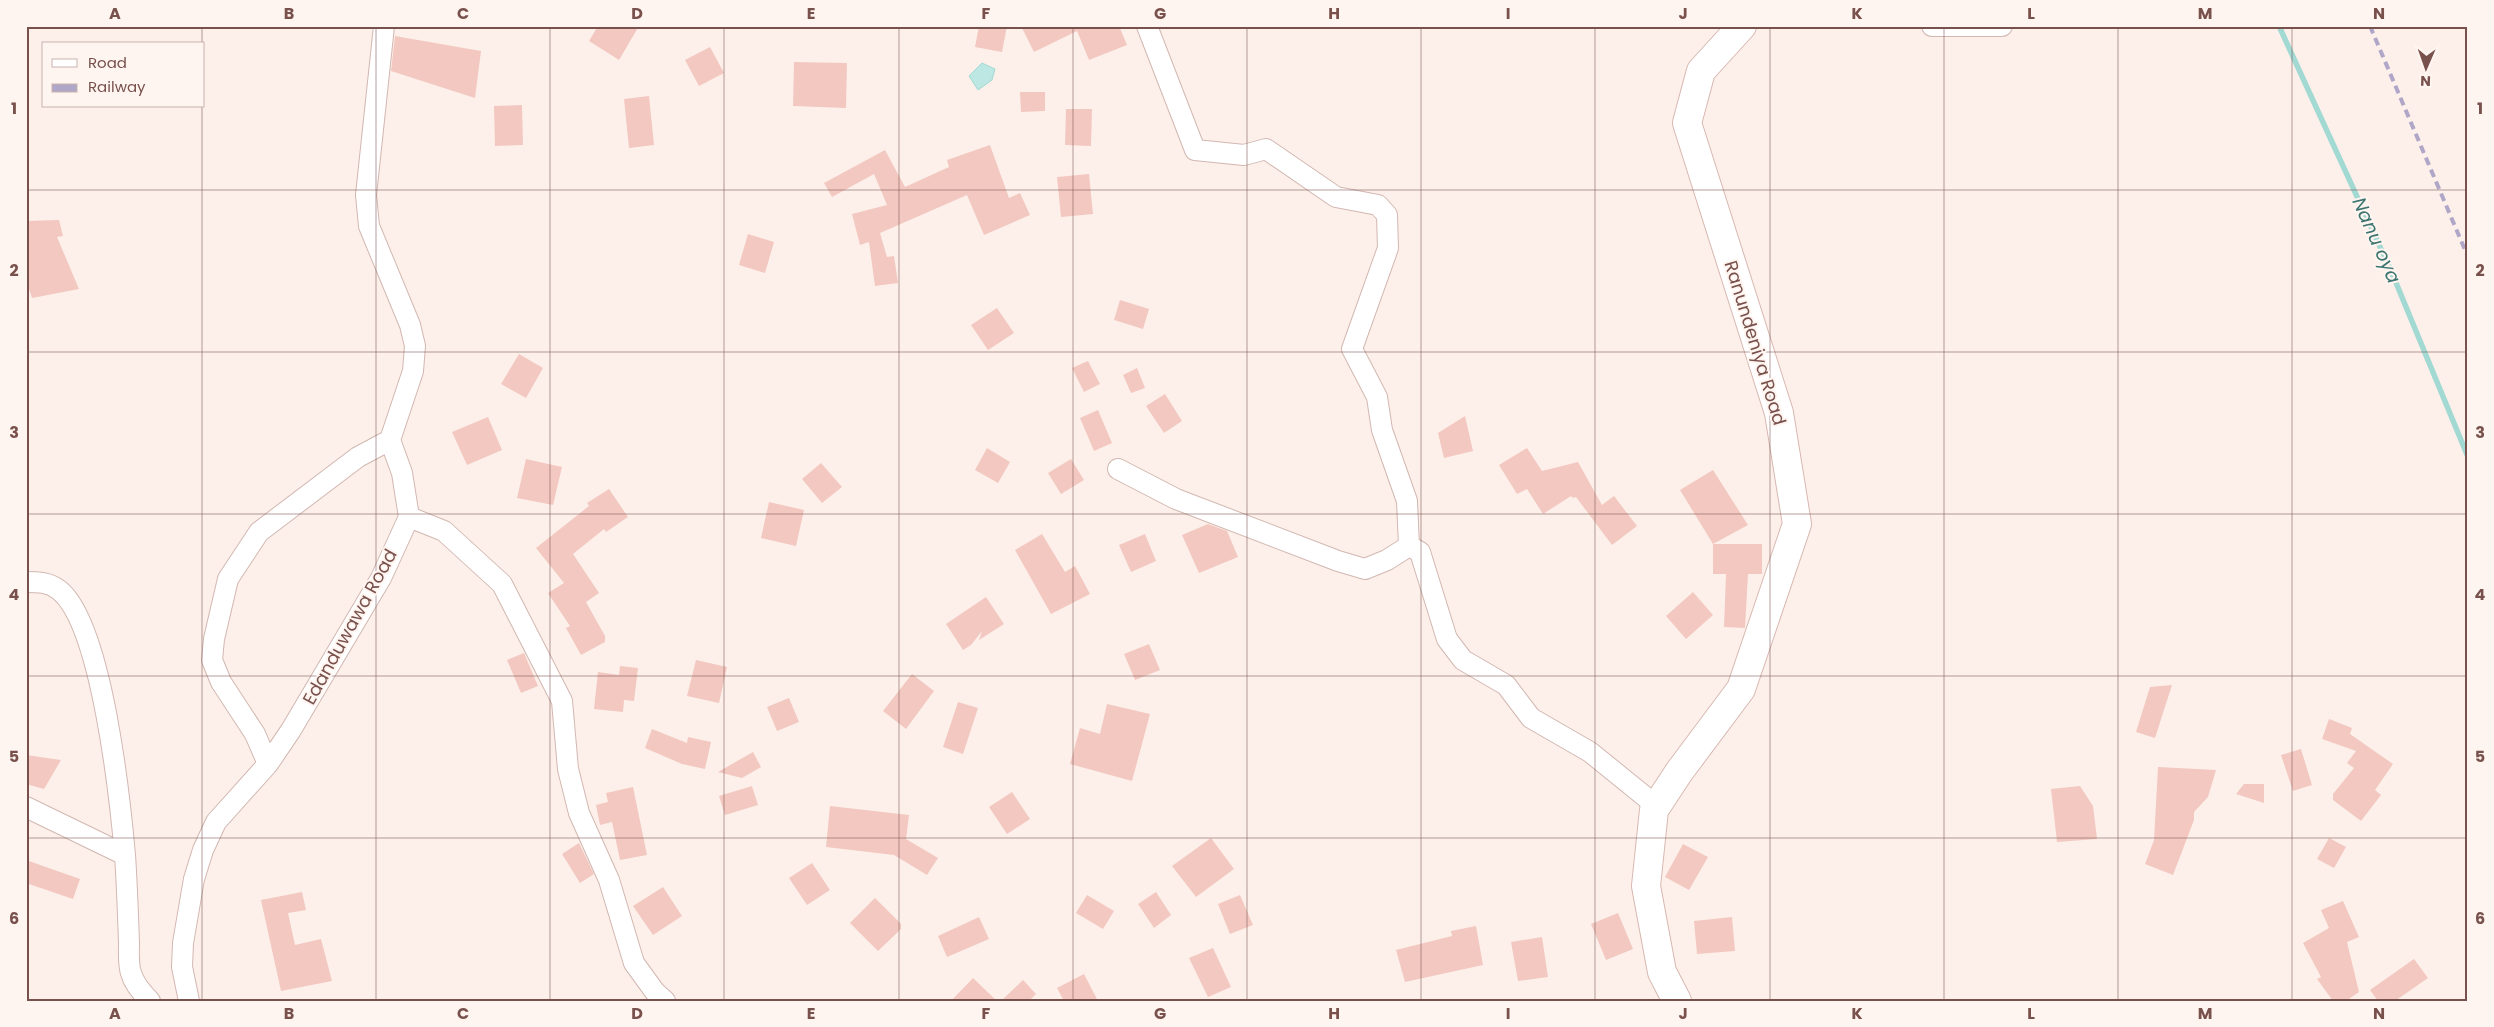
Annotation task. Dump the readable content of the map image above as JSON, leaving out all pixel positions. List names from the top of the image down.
{
  "streets": {
    "main road": ["Ranundeniya Road"],
    "street": ["Edanduwawa Road"]
  },
  "water": ["Nanu oya"],
  "legend": ["Road", "Railway"],
  "north": "bottom",
  "grid": {
    "columns": [
      "A",
      "B",
      "C",
      "D",
      "E",
      "F",
      "G",
      "H",
      "I",
      "J",
      "K",
      "L",
      "M",
      "N"
    ],
    "rows": [
      "1",
      "2",
      "3",
      "4",
      "5",
      "6"
    ]
  }
}
